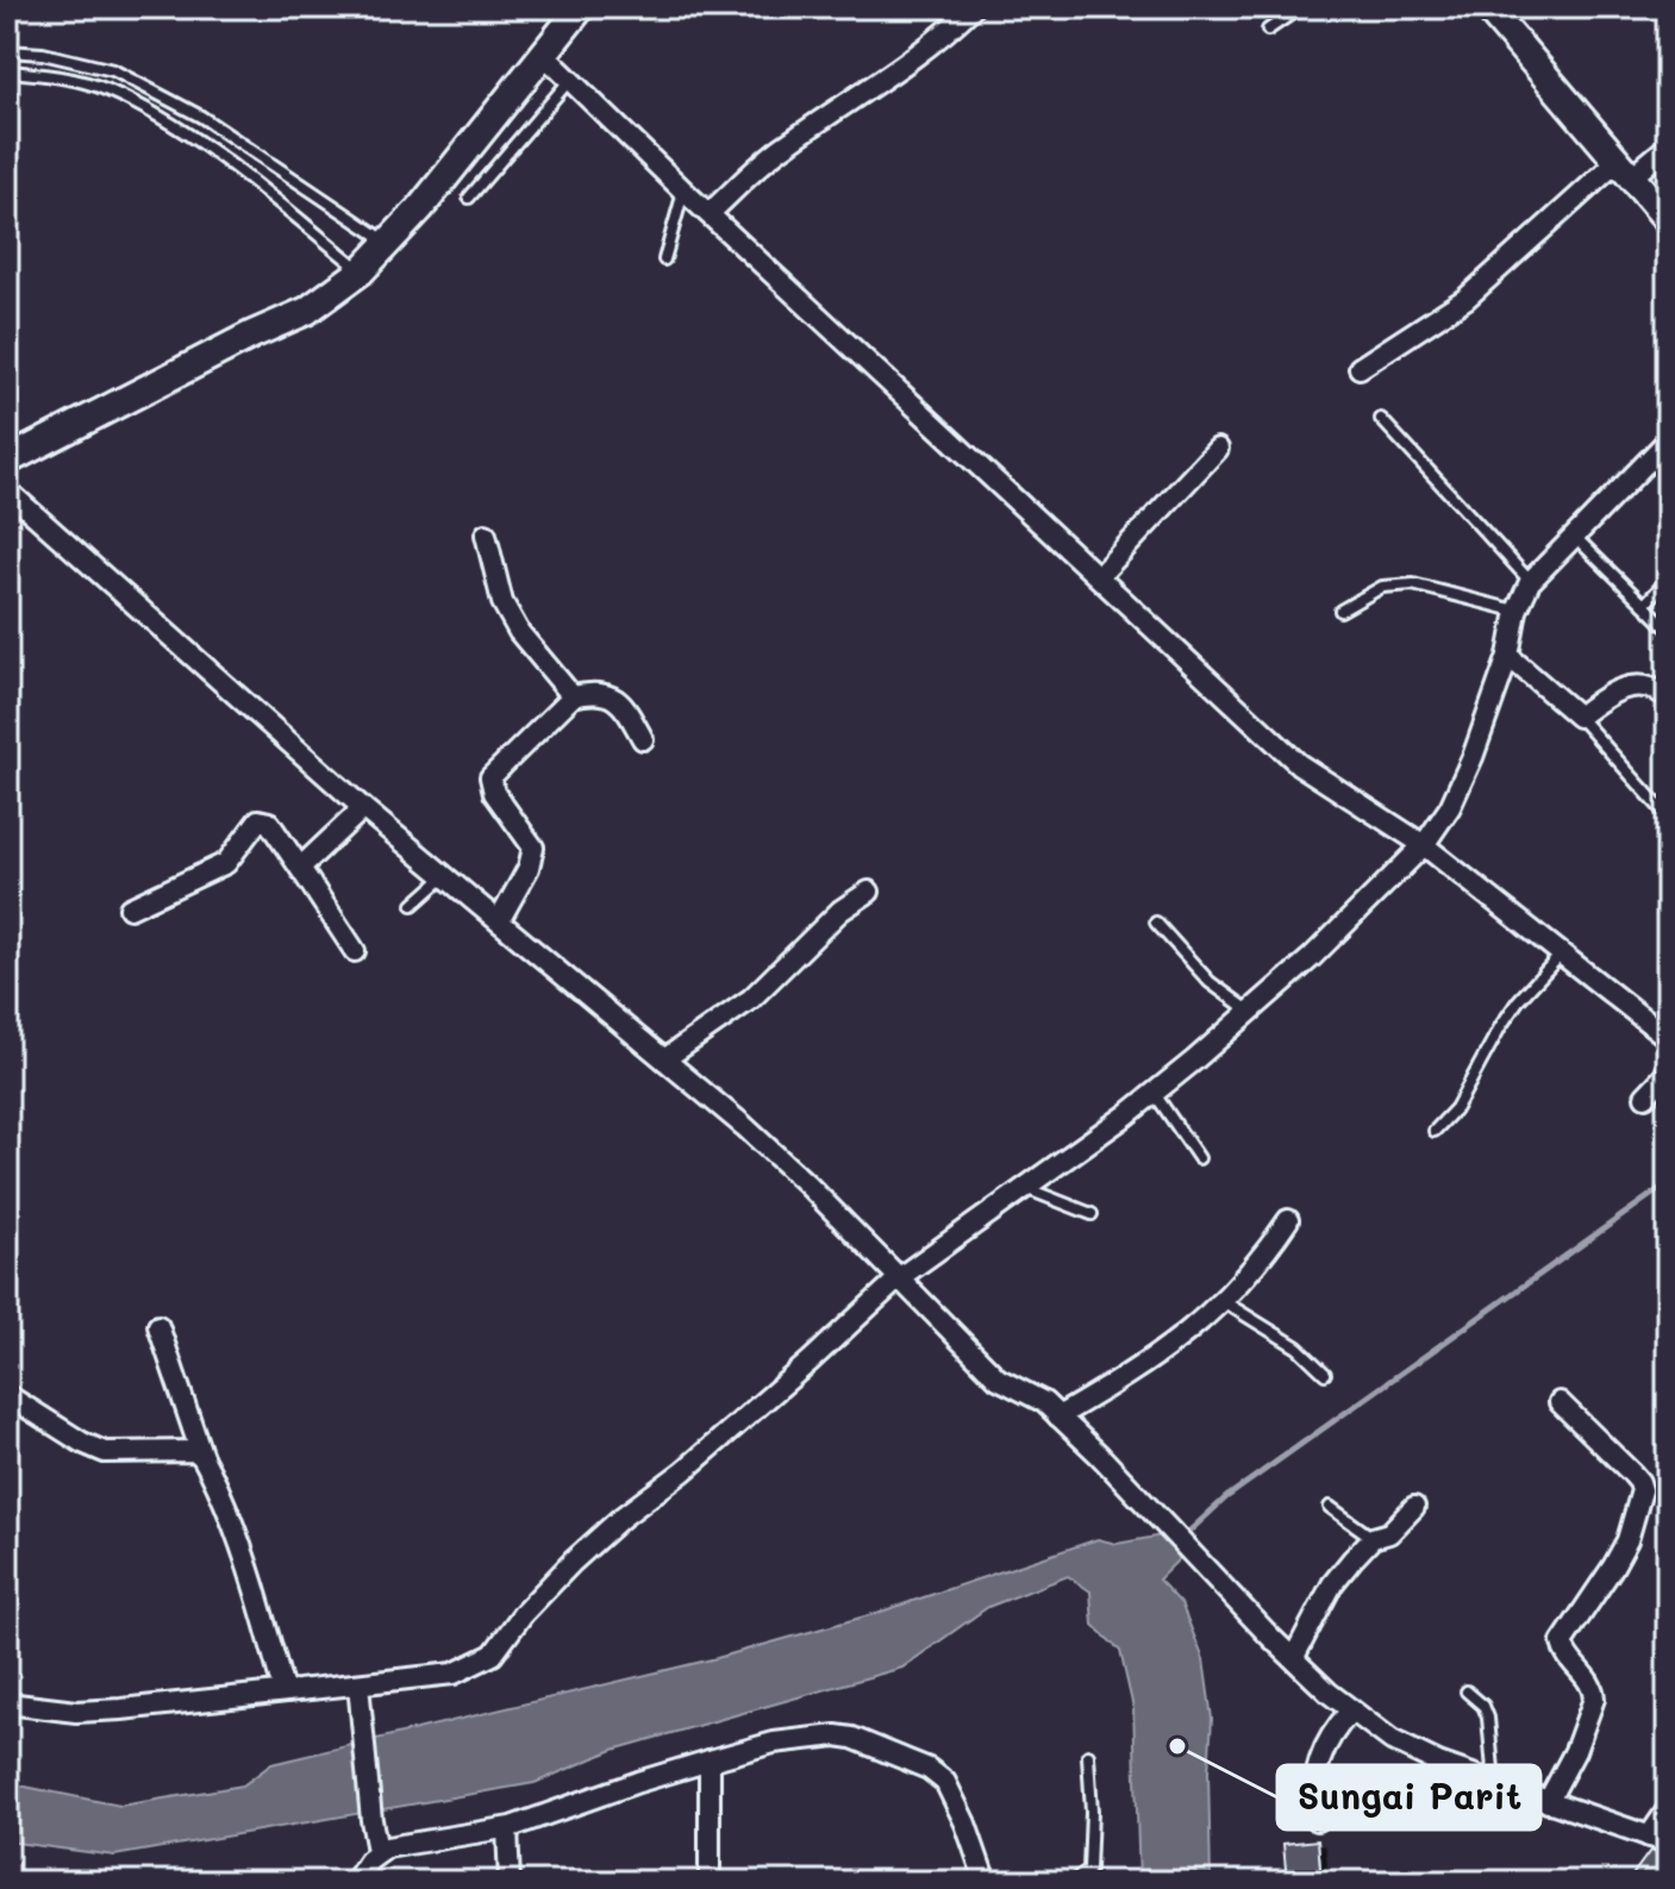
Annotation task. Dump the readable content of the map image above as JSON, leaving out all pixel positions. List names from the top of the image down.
{
  "places": ["Sungai Parit"]
}
